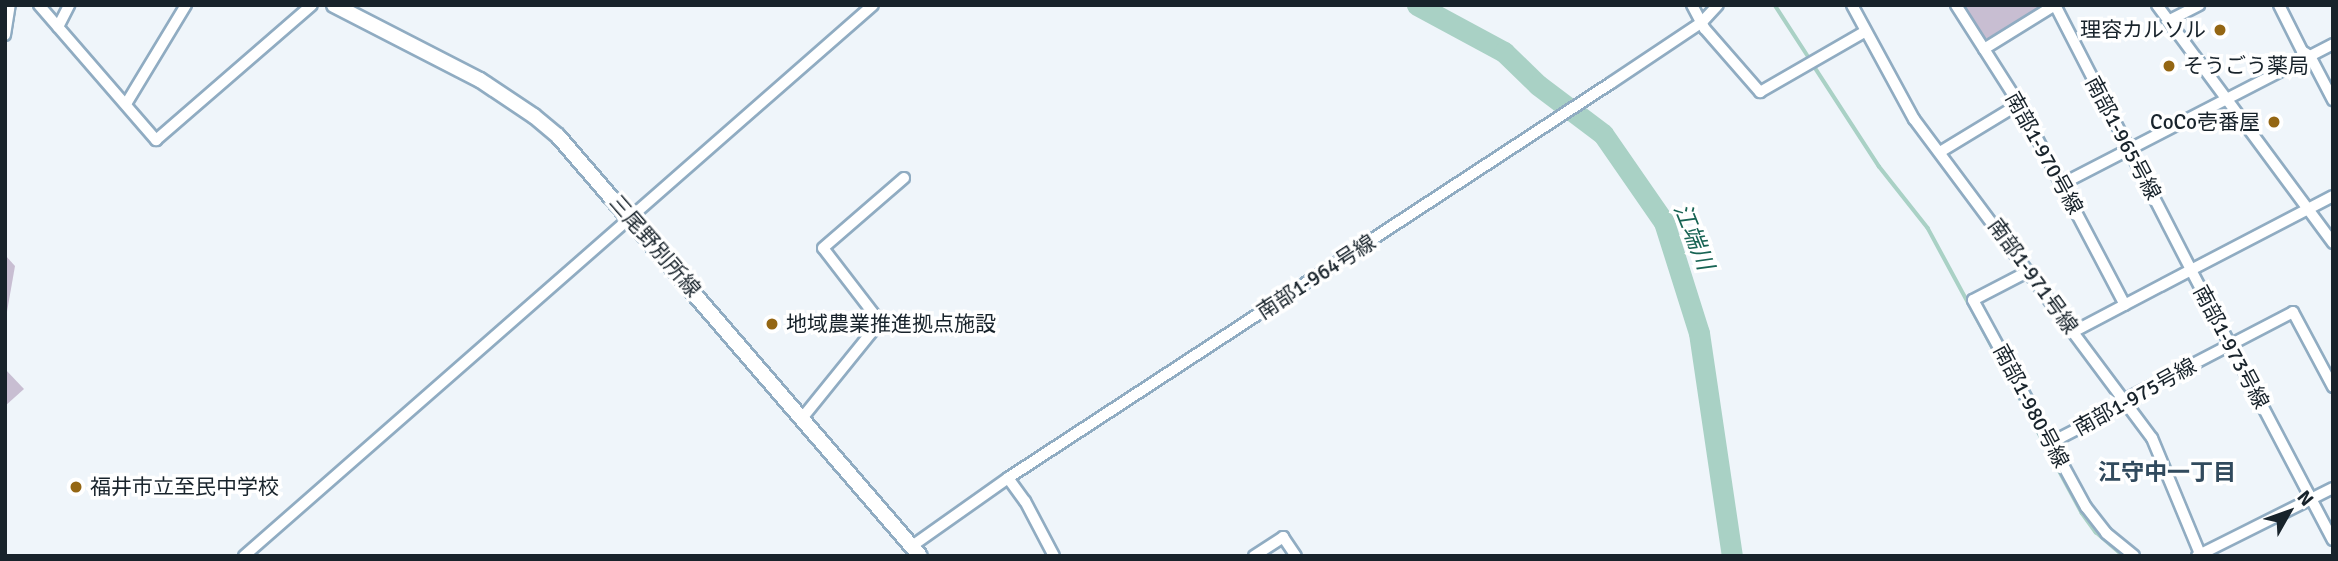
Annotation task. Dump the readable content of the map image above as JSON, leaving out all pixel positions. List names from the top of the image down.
{
  "streets": {
    "main road": ["三尾野別所線"],
    "street": [
      "南部1-965号線",
      "南部1-970号線",
      "南部1-971号線",
      "南部1-964号線",
      "南部1-973号線",
      "南部1-975号線",
      "南部1-980号線"
    ]
  },
  "crossings": [
    ["南部1-965号線", "南部1-973号線"],
    ["三尾野別所線", "南部1-964号線"],
    ["南部1-971号線", "南部1-975号線"],
    ["南部1-971号線", "南部1-980号線"],
    ["南部1-973号線", "南部1-975号線"],
    ["南部1-975号線", "南部1-980号線"]
  ],
  "districts": ["江守中一丁目"],
  "water": ["江端川"],
  "places": [
    "理容カルソル",
    "そうごう薬局",
    "CoCo壱番屋",
    "地域農業推進拠点施設",
    "福井市立至民中学校"
  ],
  "north": "top right"
}
